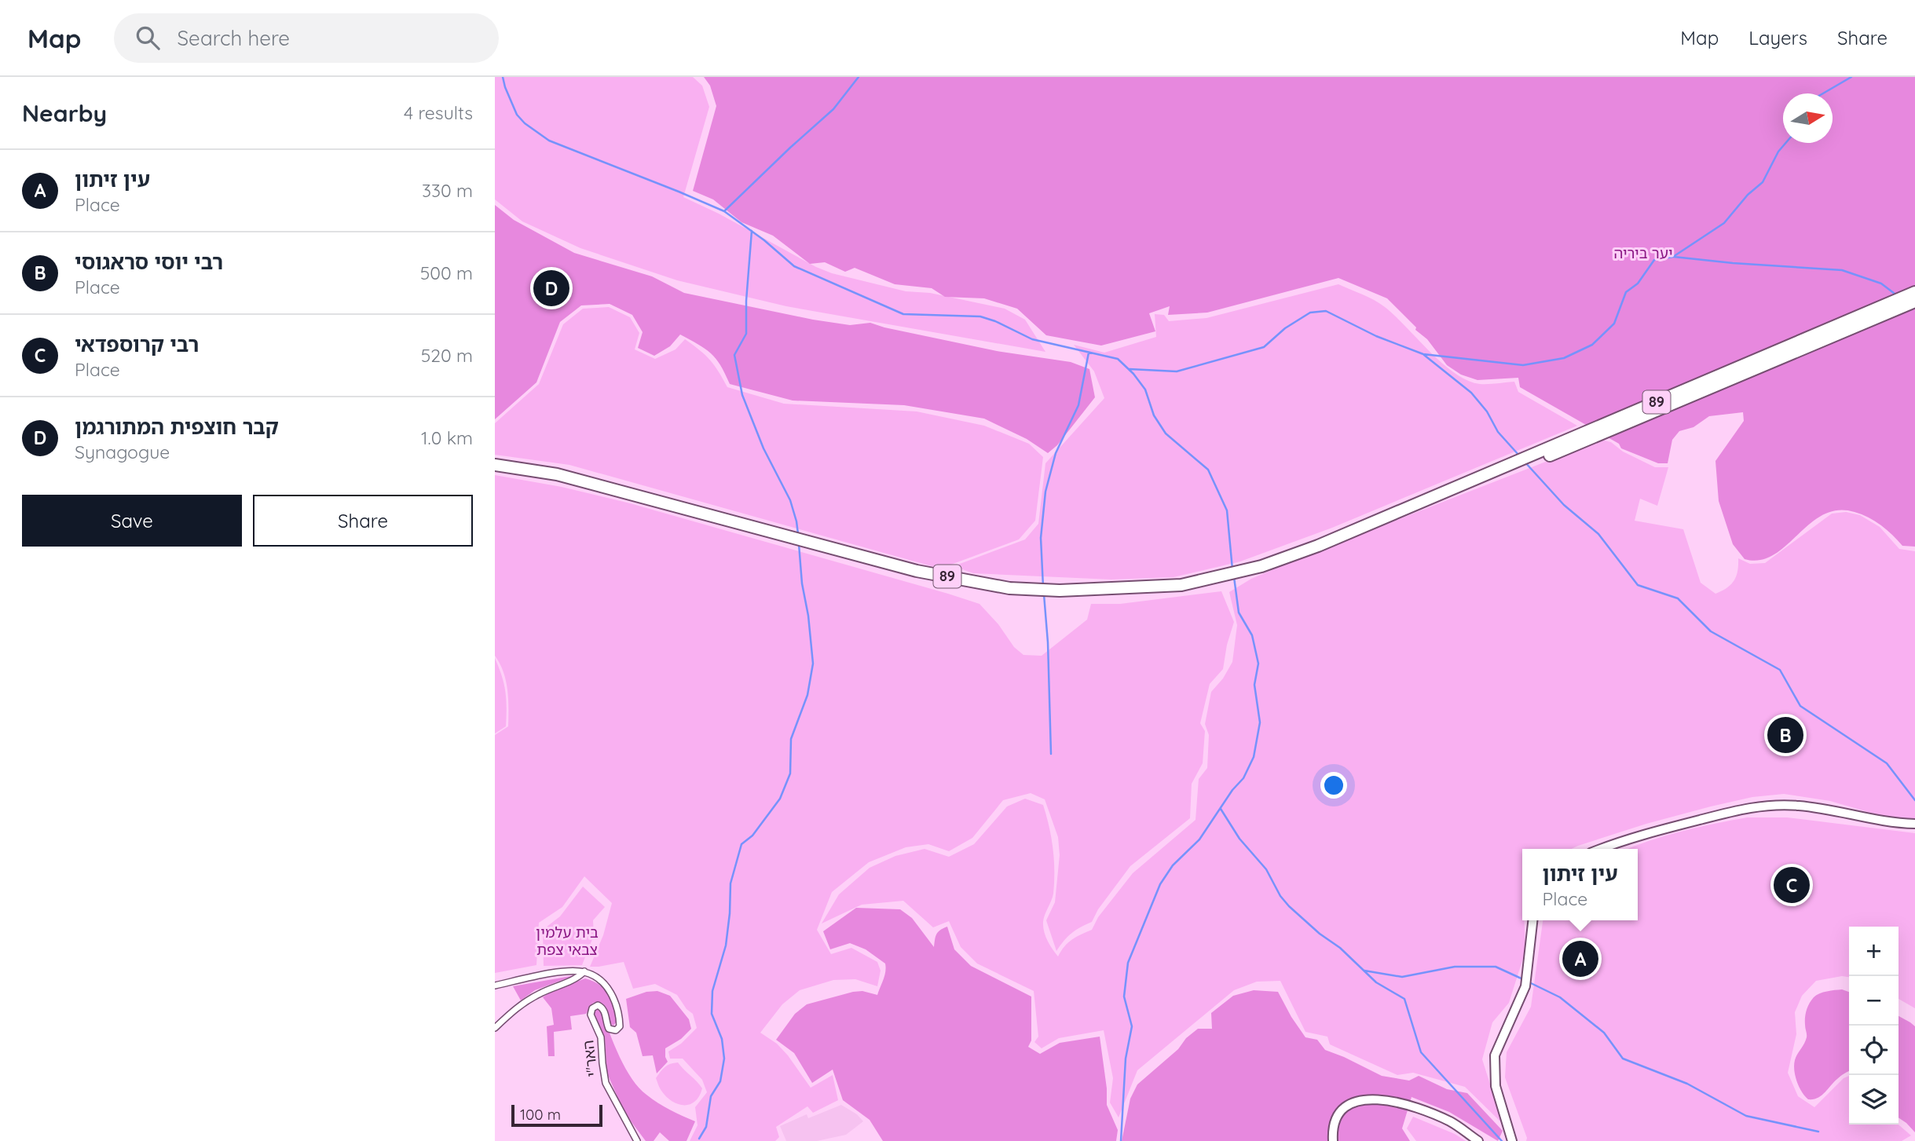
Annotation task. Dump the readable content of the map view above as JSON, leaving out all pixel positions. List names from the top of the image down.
{
  "streets": {
    "highway": ["89"],
    "street": ["האר\"י"]
  },
  "parks": ["יער ביריה", "בית עלמין צבאי צפת"],
  "scale_bar": "100 m",
  "north": "right",
  "page": {
    "header": "Map",
    "search": "Search here",
    "nav": ["Map", "Layers", "Share"],
    "heading": ["Nearby", "4 results"],
    "list": [
      {
        "mark": "A",
        "name": "עין זיתון",
        "note": "Place",
        "value": "330 m"
      },
      {
        "mark": "B",
        "name": "רבי יוסי סראגוסי",
        "note": "Place",
        "value": "500 m"
      },
      {
        "mark": "C",
        "name": "רבי קרוספדאי",
        "note": "Place",
        "value": "520 m"
      },
      {
        "mark": "D",
        "name": "קבר חוצפית המתורגמן",
        "note": "Synagogue",
        "value": "1.0 km"
      }
    ],
    "pins": [
      "D",
      "B",
      "C",
      "A"
    ],
    "buttons": ["Save", "Share"],
    "popup": ["עין זיתון", "Place"],
    "map_buttons": ["+", "−"],
    "scale": "100 m"
  }
}
